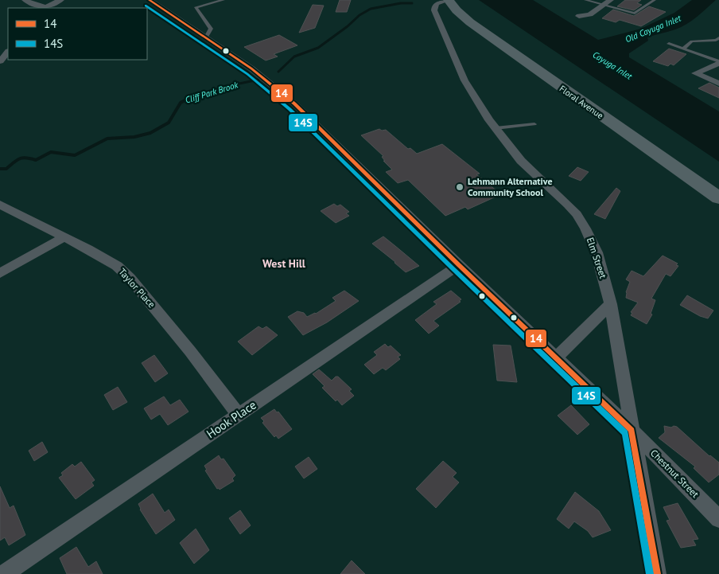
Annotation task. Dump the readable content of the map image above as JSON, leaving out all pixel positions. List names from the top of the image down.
{
  "streets": {
    "main road": ["Floral Avenue"],
    "street": [
      "Elm Street",
      "Taylor Place",
      "Hook Place",
      "Chestnut Street"
    ]
  },
  "crossings": [
    ["Floral Avenue", "Elm Street"],
    ["Elm Street", "Chestnut Street"],
    ["Taylor Place", "Hook Place"],
    ["Hook Place", "Chestnut Street"]
  ],
  "districts": ["West Hill"],
  "water": ["Old Cayuga Inlet", "Cayuga Inlet", "Cliff Park Brook"],
  "places": ["Lehmann Alternative Community School"],
  "lines": ["transit line 14", "transit line 14S"],
  "legend": ["14", "14S"]
}
